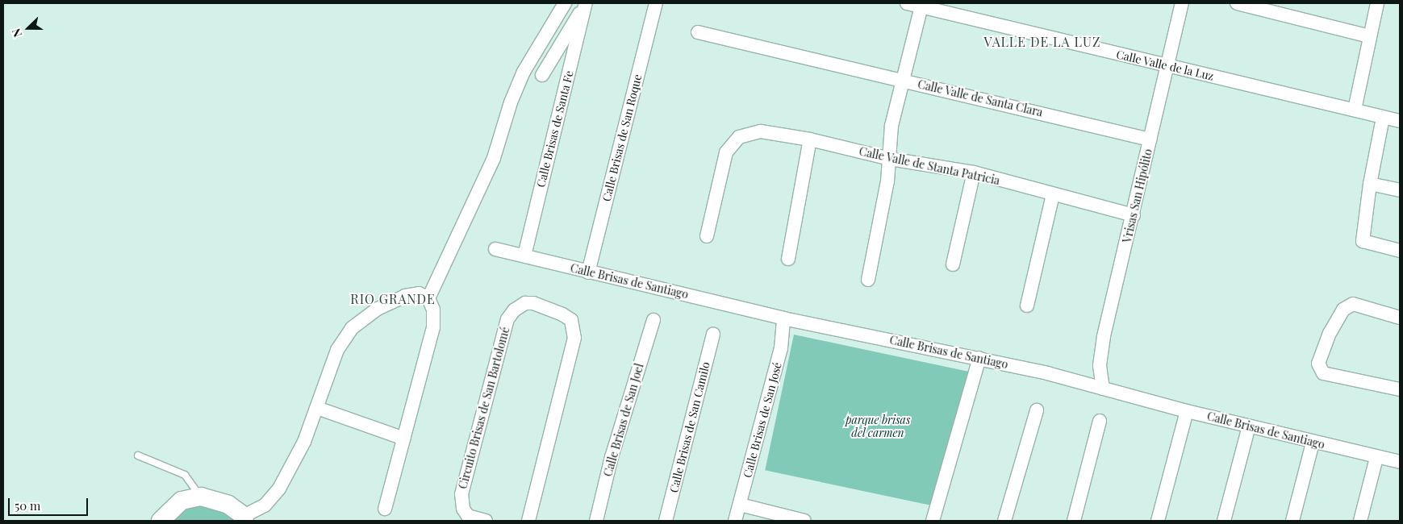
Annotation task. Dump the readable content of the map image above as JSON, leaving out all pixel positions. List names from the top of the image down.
{
  "streets": {
    "street": [
      "Calle Valle de la Luz",
      "Calle Valle de Santa Clara",
      "Calle Brisas de Santa Fe",
      "Calle Brisas de San Roque",
      "Calle Valle de Stanta Patricia",
      "Vrisas San Hipólito",
      "Calle Brisas de Santiago",
      "Circuito Brisas de San Bartolomé",
      "Calle Brisas de San Joel",
      "Calle Brisas de San José",
      "Calle Brisas de San Camilo"
    ]
  },
  "crossings": [
    ["Calle Valle de la Luz", "Vrisas San Hipólito"],
    ["Calle Valle de Santa Clara", "Vrisas San Hipólito"],
    ["Calle Brisas de Santa Fe", "Calle Brisas de Santiago"],
    ["Calle Brisas de San Roque", "Calle Brisas de Santiago"],
    ["Calle Valle de Stanta Patricia", "Vrisas San Hipólito"],
    ["Vrisas San Hipólito", "Calle Brisas de Santiago"],
    ["Calle Brisas de Santiago", "Calle Brisas de San José"]
  ],
  "districts": ["VALLE DE LA LUZ", "RIO GRANDE"],
  "parks": ["parque brisas del carmen"],
  "scale_bar": "50 m",
  "north": "left"
}
